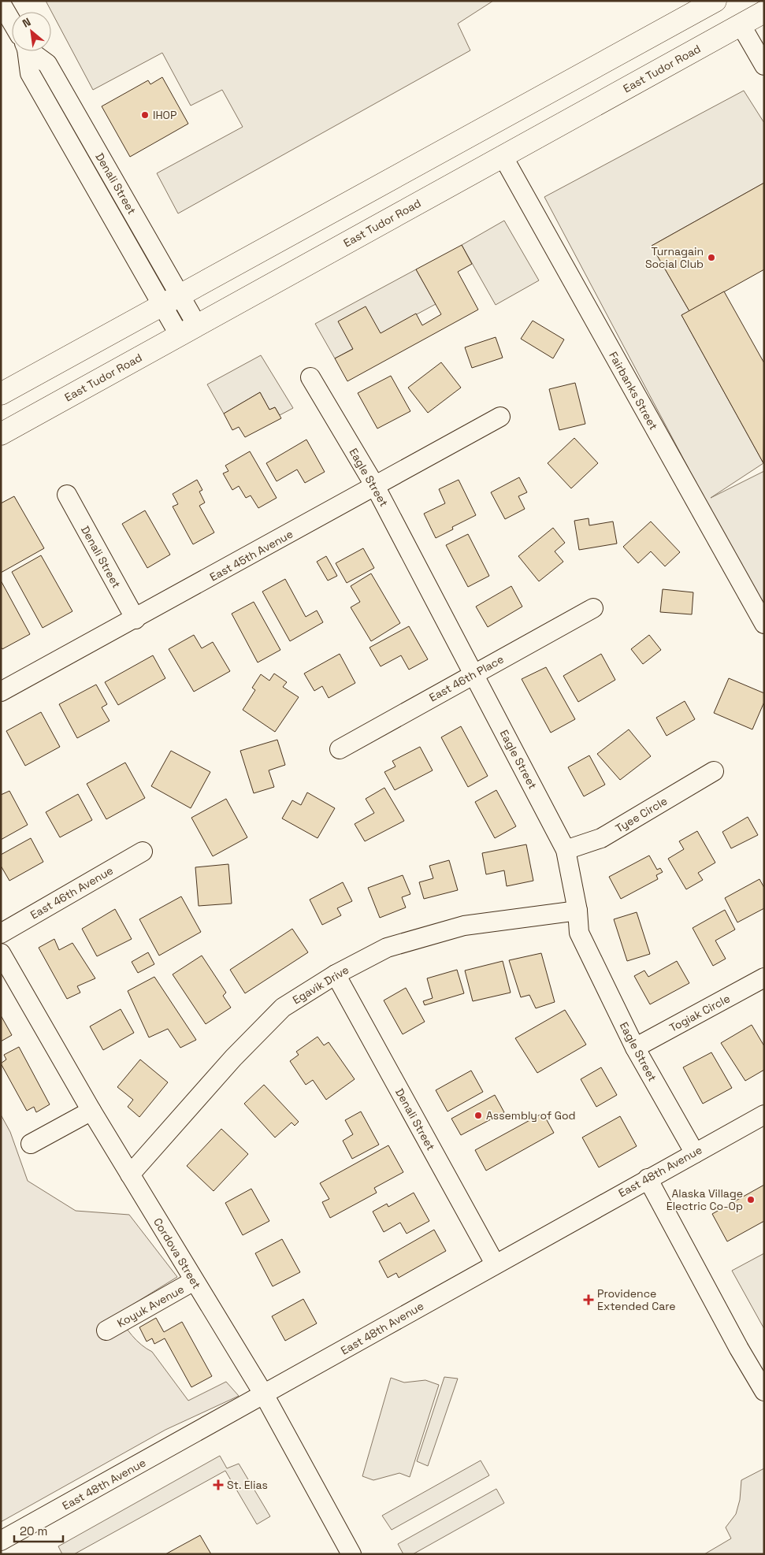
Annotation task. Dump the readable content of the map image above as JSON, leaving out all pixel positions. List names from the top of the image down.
{
  "streets": {
    "main road": ["East Tudor Road"],
    "street": [
      "Denali Street",
      "Fairbanks Street",
      "Eagle Street",
      "East 45th Avenue",
      "East 46th Place",
      "Tyee Circle",
      "East 46th Avenue",
      "Egavik Drive",
      "Togiak Circle",
      "East 48th Avenue",
      "Cordova Street",
      "Koyuk Avenue"
    ]
  },
  "crossings": [
    ["East Tudor Road", "Denali Street"],
    ["East Tudor Road", "Fairbanks Street"],
    ["Denali Street", "East 45th Avenue"],
    ["Denali Street", "Egavik Drive"],
    ["Denali Street", "East 48th Avenue"],
    ["Eagle Street", "East 45th Avenue"],
    ["Eagle Street", "East 46th Place"],
    ["Eagle Street", "Tyee Circle"],
    ["Eagle Street", "Egavik Drive"],
    ["Eagle Street", "Togiak Circle"],
    ["Eagle Street", "East 48th Avenue"],
    ["Egavik Drive", "Cordova Street"],
    ["East 48th Avenue", "Cordova Street"],
    ["Cordova Street", "Koyuk Avenue"]
  ],
  "places": {
    "other": [
      "IHOP",
      "Turnagain Social Club",
      "Assembly of God",
      "Alaska Village Electric Co-Op"
    ],
    "health": ["Providence Extended Care", "St. Elias"]
  },
  "scale_bar": "20 m",
  "north": "top left"
}
